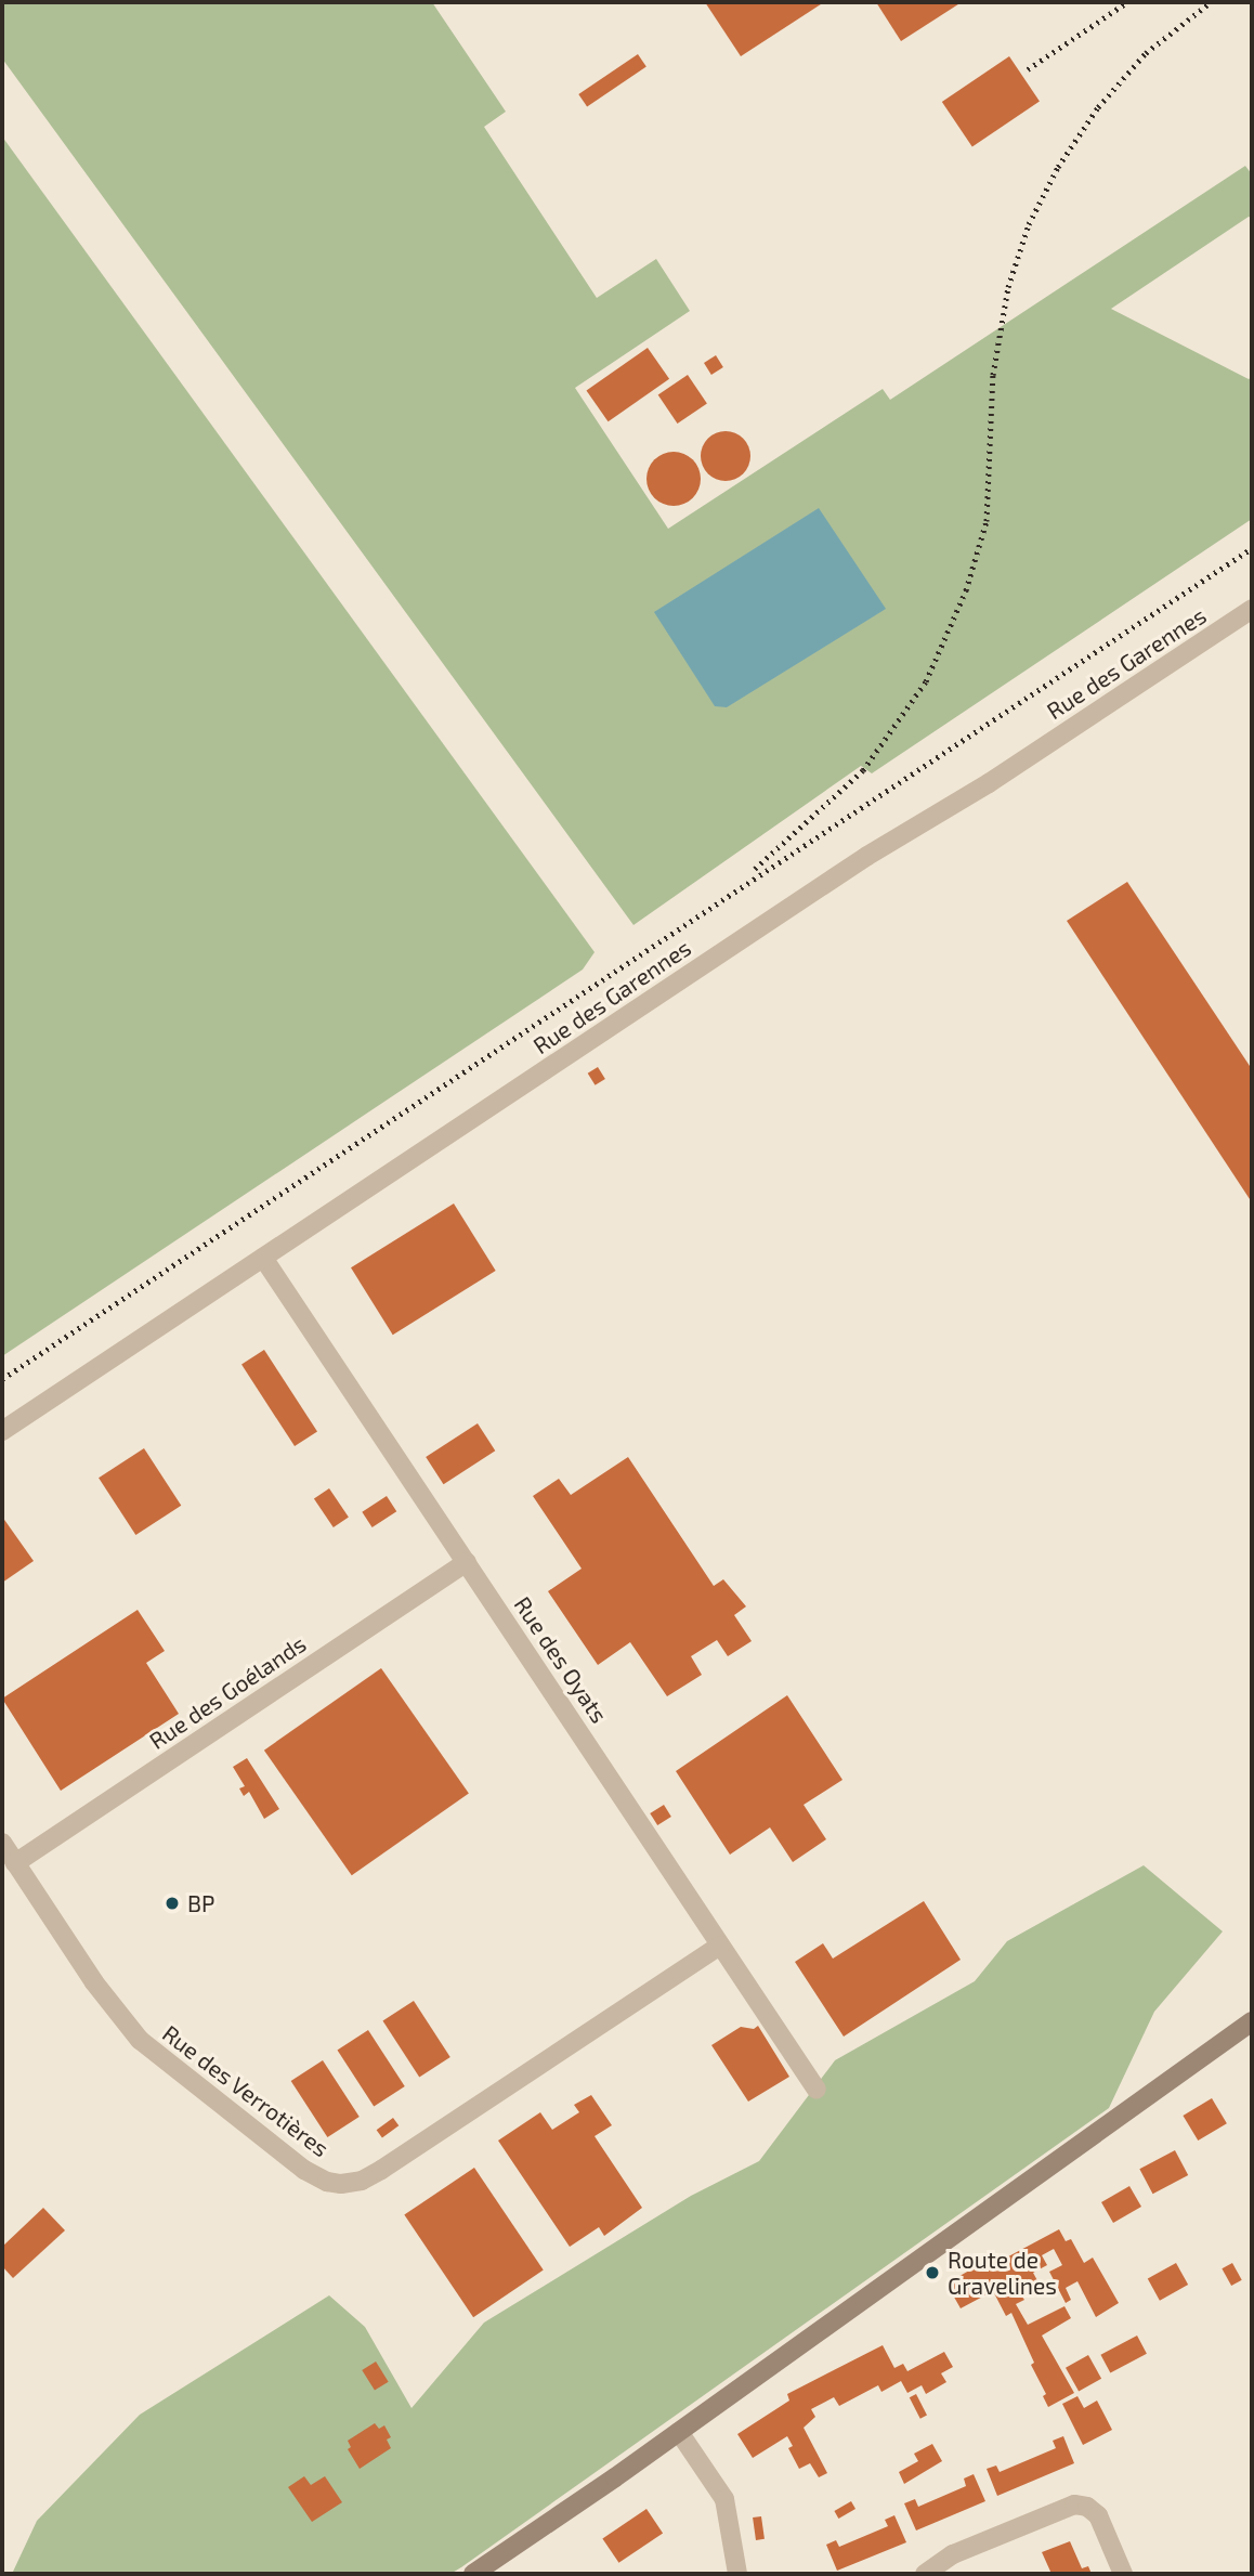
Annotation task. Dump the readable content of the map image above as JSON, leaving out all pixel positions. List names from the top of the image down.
{
  "streets": {
    "street": [
      "Rue des Garennes",
      "Rue des Oyats",
      "Rue des Goélands",
      "Rue des Verrotières"
    ]
  },
  "crossings": [
    ["Rue des Garennes", "Rue des Oyats"],
    ["Rue des Oyats", "Rue des Goélands"],
    ["Rue des Oyats", "Rue des Verrotières"],
    ["Rue des Goélands", "Rue des Verrotières"]
  ],
  "places": ["BP", "Route de Gravelines"]
}
